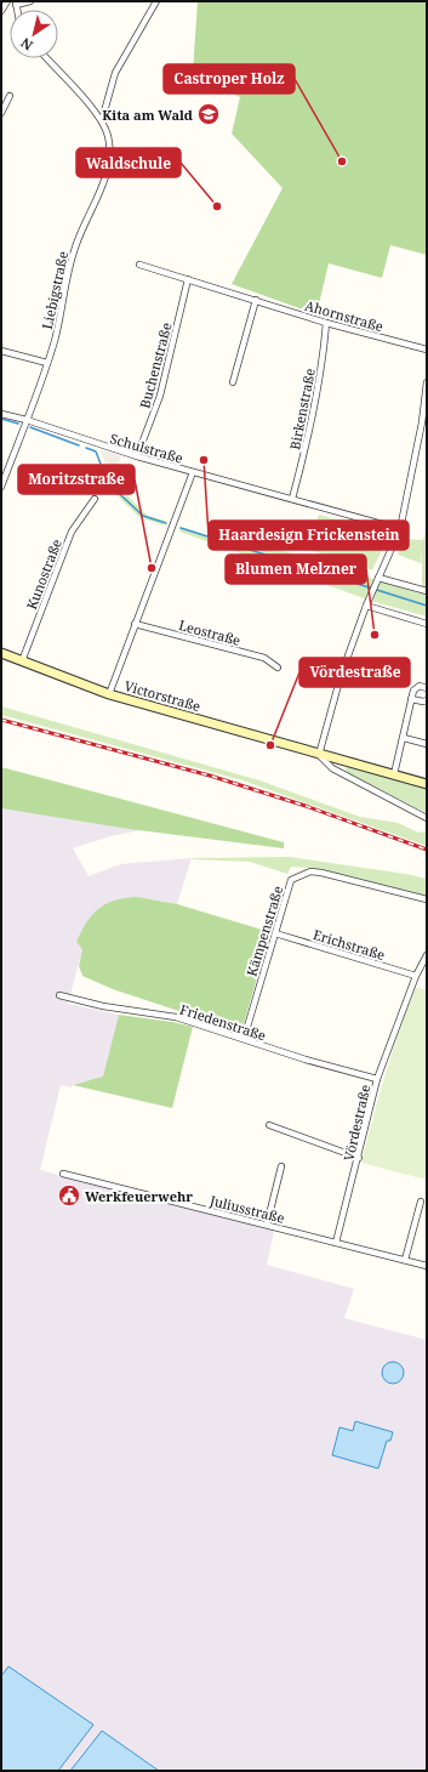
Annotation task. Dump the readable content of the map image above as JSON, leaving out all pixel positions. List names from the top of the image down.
{
  "streets": {
    "street": [
      "Liebigstraße",
      "Ahornstraße",
      "Buchenstraße",
      "Birkenstraße",
      "Schulstraße",
      "Kunostraße",
      "Leostraße",
      "Victorstraße",
      "Kämpenstraße",
      "Erichstraße",
      "Friedenstraße",
      "Vördestraße",
      "Juliusstraße"
    ]
  },
  "crossings": [
    ["Liebigstraße", "Schulstraße"],
    ["Ahornstraße", "Buchenstraße"],
    ["Ahornstraße", "Birkenstraße"],
    ["Buchenstraße", "Schulstraße"],
    ["Birkenstraße", "Schulstraße"],
    ["Kunostraße", "Victorstraße"],
    ["Kämpenstraße", "Erichstraße"],
    ["Kämpenstraße", "Friedenstraße"],
    ["Erichstraße", "Vördestraße"],
    ["Friedenstraße", "Vördestraße"],
    ["Vördestraße", "Juliusstraße"]
  ],
  "places": {
    "school or university": ["Kita am Wald"],
    "other": [
      "Castroper Holz",
      "Waldschule",
      "Haardesign Frickenstein",
      "Moritzstraße",
      "Blumen Melzner",
      "Vördestraße"
    ],
    "public building": ["Werkfeuerwehr"]
  },
  "north": "bottom left"
}
